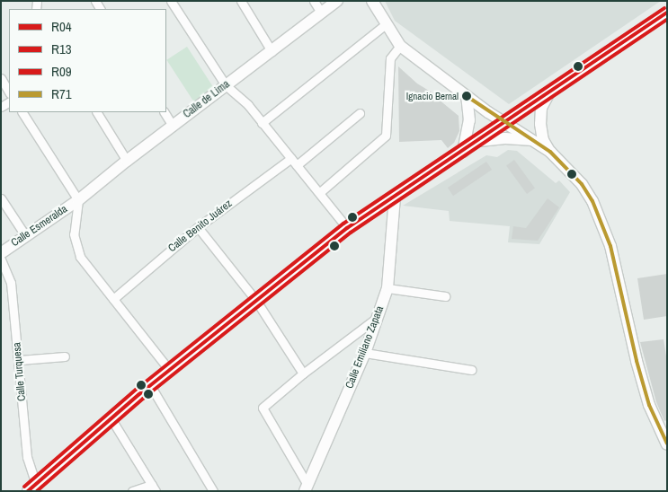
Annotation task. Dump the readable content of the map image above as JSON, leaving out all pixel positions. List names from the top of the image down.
{
  "streets": {
    "main road": ["Calle de Lima", "Calle Esmeralda", "Calle Emiliano Zapata"],
    "street": ["Calle Benito Juárez", "Calle Turquesa"]
  },
  "crossings": [
    ["Calle de Lima", "Calle Esmeralda"]
  ],
  "places": ["Ignacio Bernal"],
  "lines": [
    "transit line R09",
    "transit line R04",
    "transit line R13",
    "transit line R71"
  ],
  "legend": [
    "R04",
    "R13",
    "R09",
    "R71"
  ]
}
